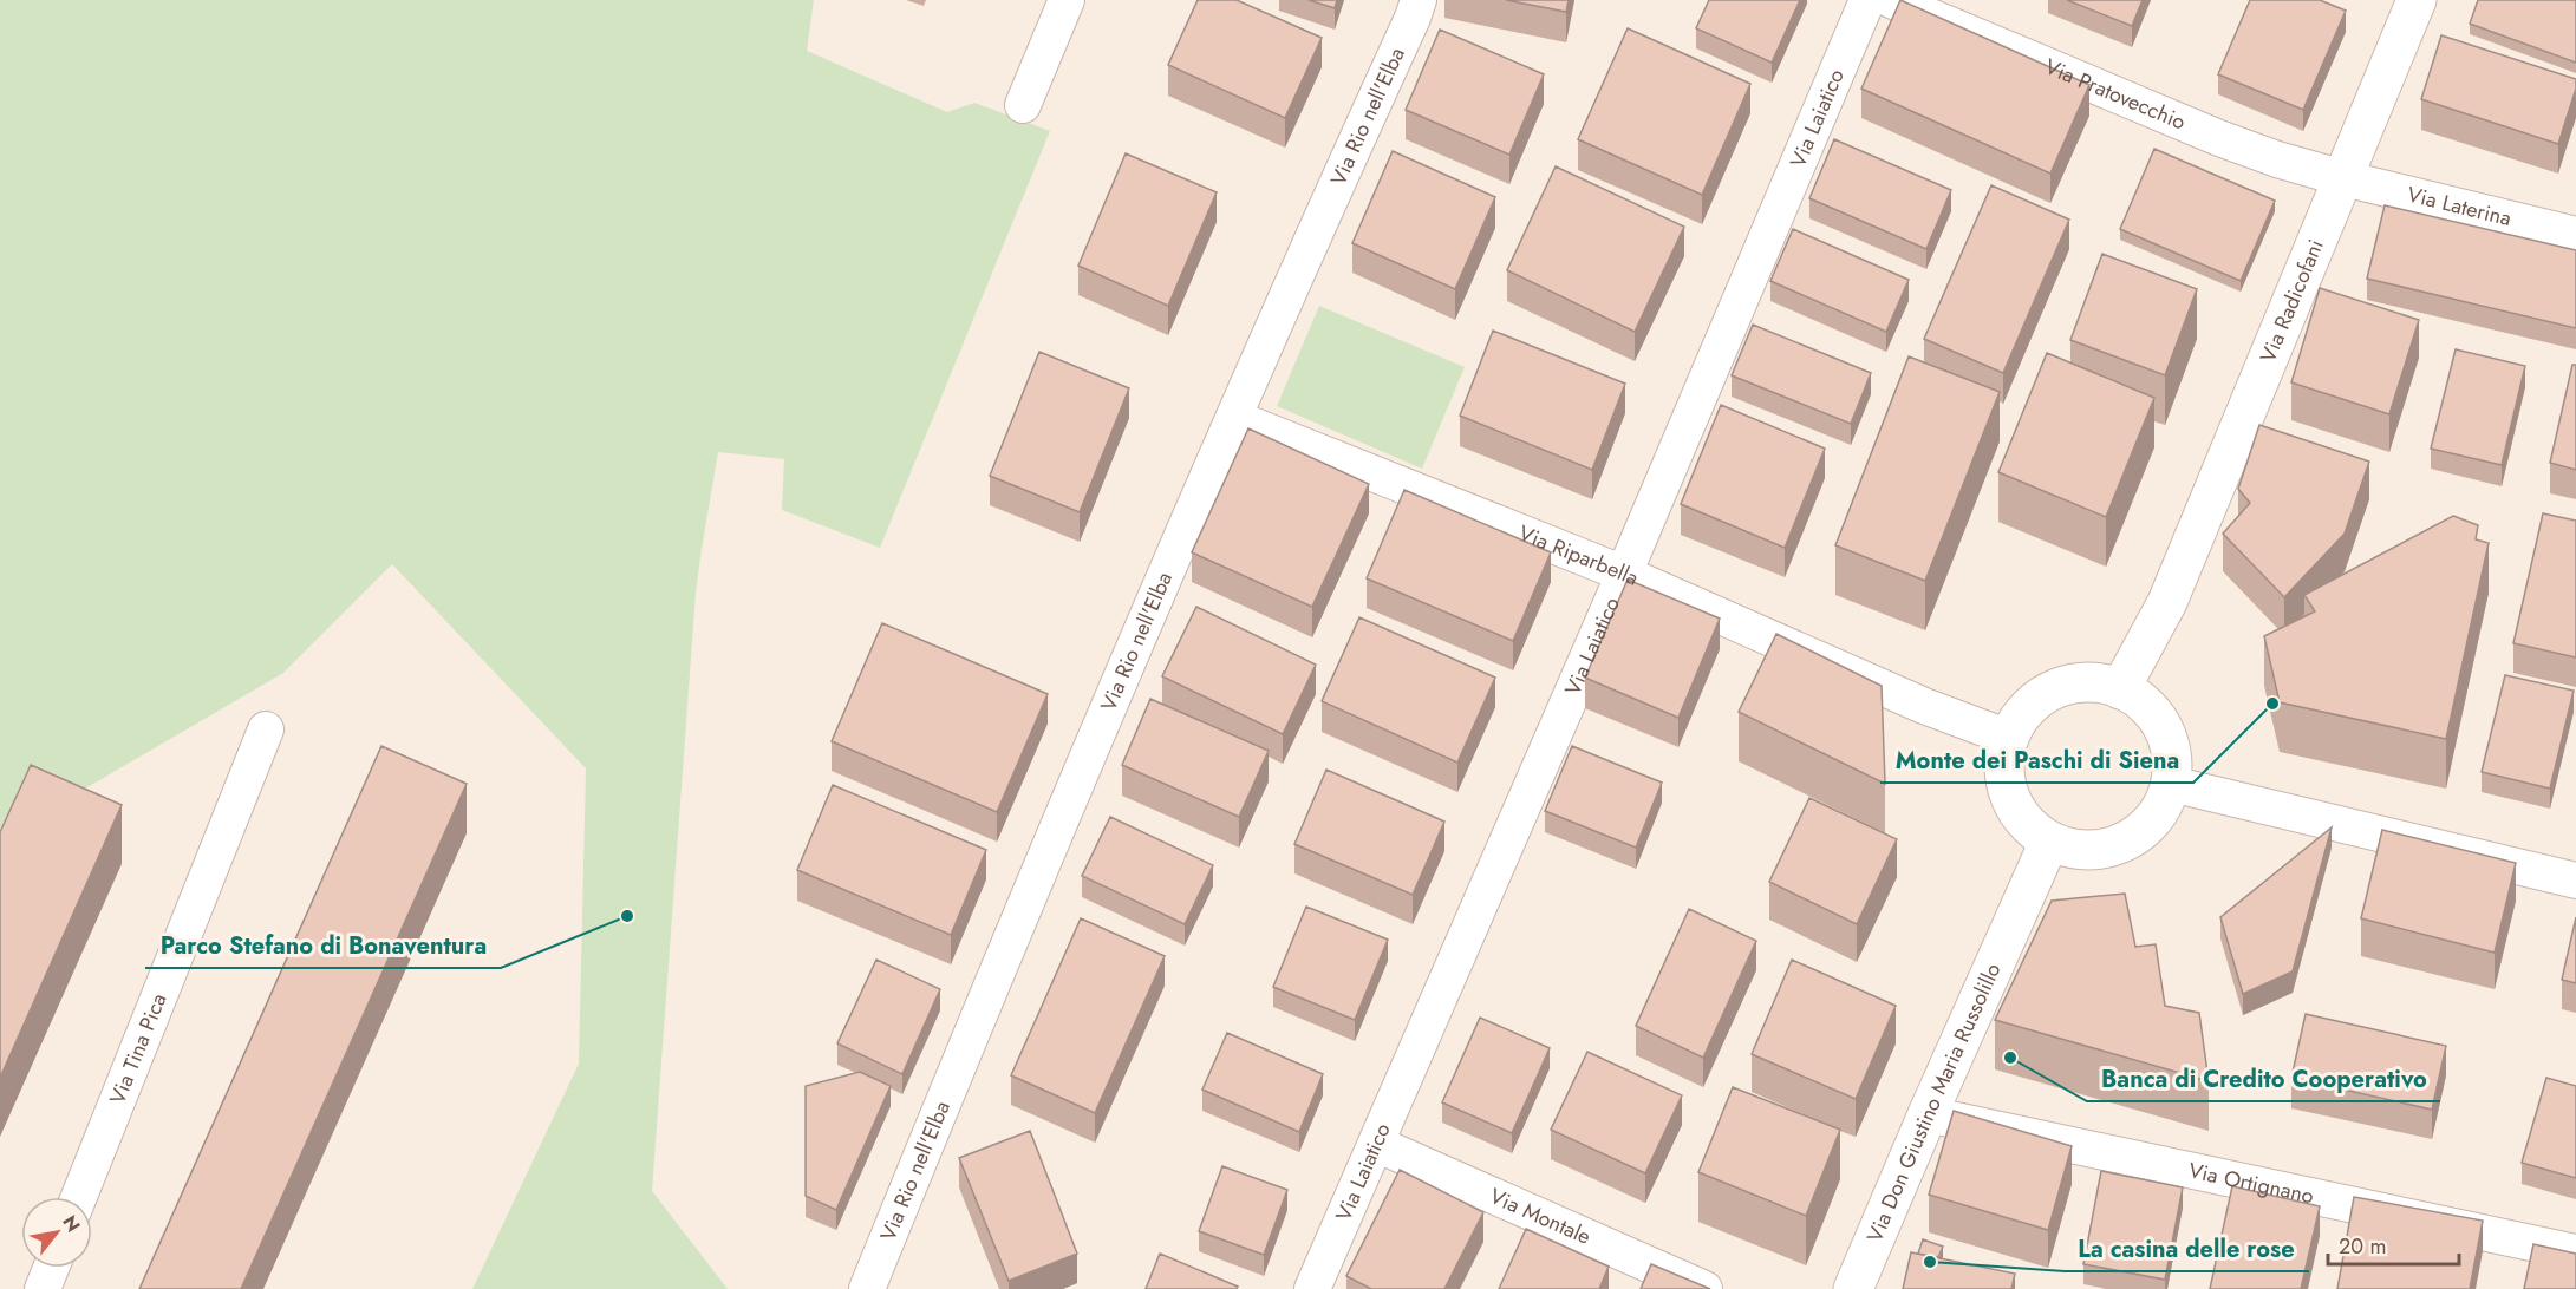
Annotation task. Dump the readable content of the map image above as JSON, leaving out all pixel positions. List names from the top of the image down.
{
  "streets": {
    "street": [
      "Via Pratovecchio",
      "Via Rio nell'Elba",
      "Via Laiatico",
      "Via Laterina",
      "Via Radicofani",
      "Via Riparbella",
      "Via Tina Pica",
      "Via Don Giustino Maria Russolillo",
      "Via Ortignano",
      "Via Montale"
    ]
  },
  "crossings": [
    ["Via Pratovecchio", "Via Laterina"],
    ["Via Pratovecchio", "Via Radicofani"],
    ["Via Rio nell'Elba", "Via Riparbella"],
    ["Via Laiatico", "Via Riparbella"],
    ["Via Laiatico", "Via Montale"],
    ["Via Laterina", "Via Radicofani"],
    ["Via Radicofani", "Via Riparbella"],
    ["Via Radicofani", "Via Don Giustino Maria Russolillo"],
    ["Via Riparbella", "Via Don Giustino Maria Russolillo"],
    ["Via Don Giustino Maria Russolillo", "Via Ortignano"]
  ],
  "places": [
    "Monte dei Paschi di Siena",
    "Parco Stefano di Bonaventura",
    "Banca di Credito Cooperativo",
    "La casina delle rose"
  ],
  "scale_bar": "20 m",
  "north": "top right"
}
